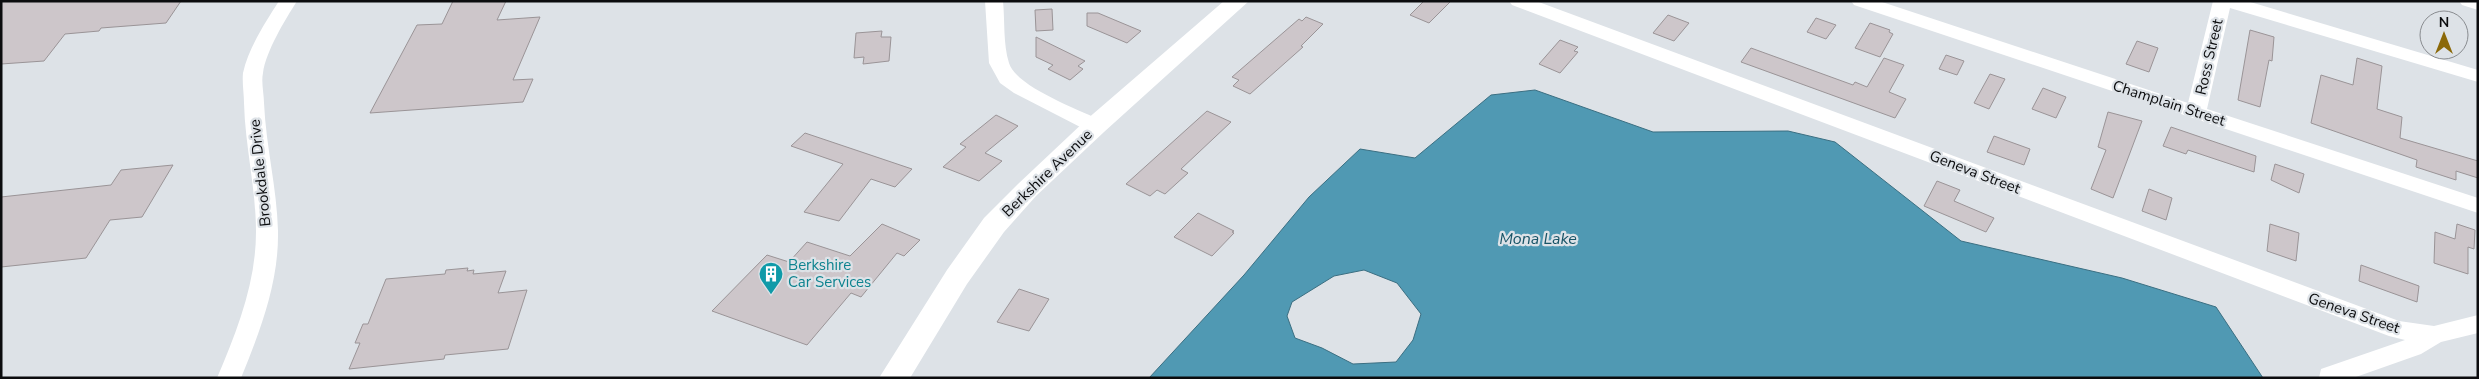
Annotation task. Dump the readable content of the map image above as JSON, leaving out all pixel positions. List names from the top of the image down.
{
  "streets": {
    "main road": ["Berkshire Avenue"],
    "street": [
      "Ross Street",
      "Champlain Street",
      "Geneva Street",
      "Brookdale Drive"
    ]
  },
  "crossings": [
    ["Ross Street", "Champlain Street"]
  ],
  "water": ["Mona Lake"],
  "places": {
    "building": ["Berkshire Car Services"]
  },
  "north": "top"
}
